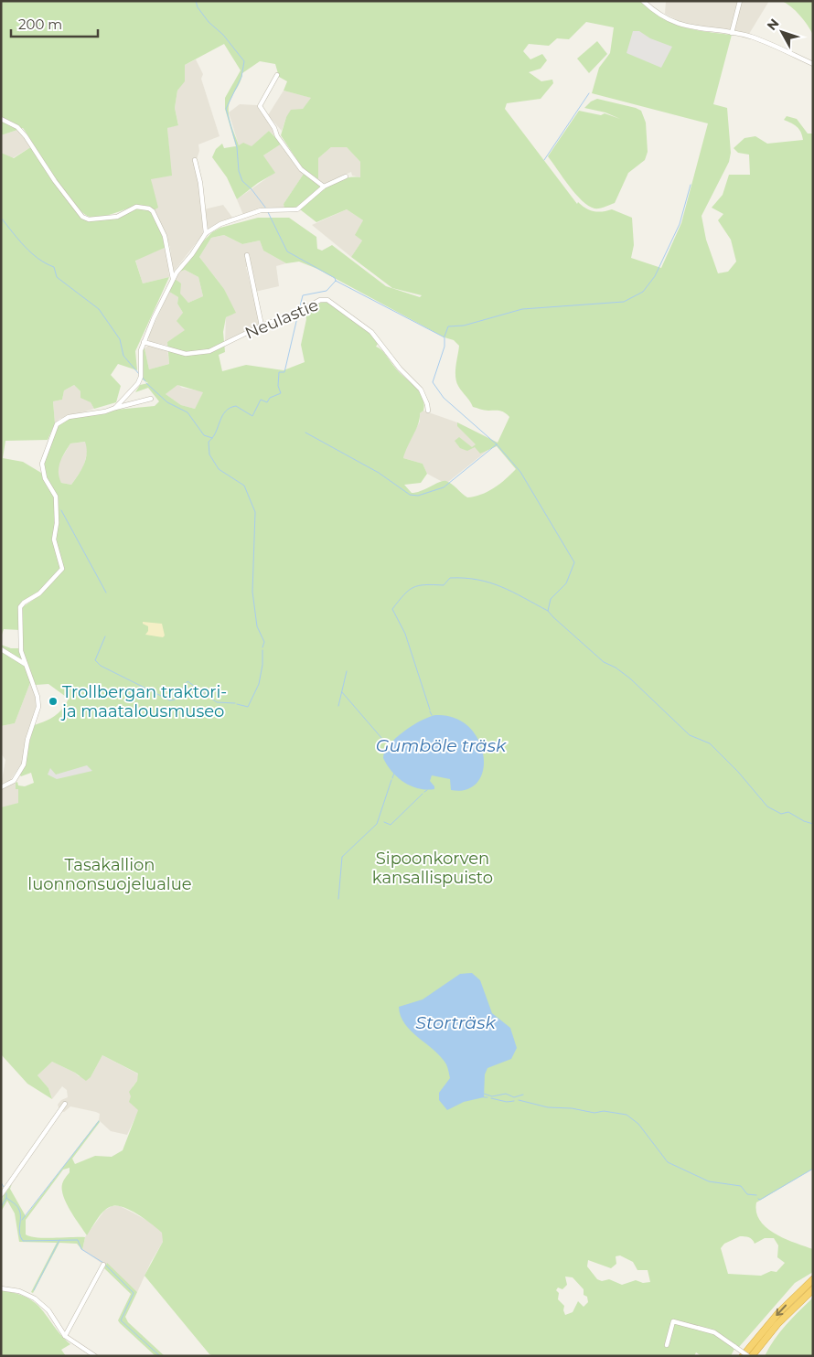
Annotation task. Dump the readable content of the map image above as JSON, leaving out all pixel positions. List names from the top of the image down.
{
  "streets": {
    "street": ["Neulastie"]
  },
  "water": ["Gumböle träsk", "Storträsk"],
  "parks": ["Sipoonkorven kansallispuisto", "Tasakallion luonnonsuojelualue"],
  "places": ["Trollbergan traktori- ja maatalousmuseo"],
  "scale_bar": "200 m",
  "north": "top left"
}
